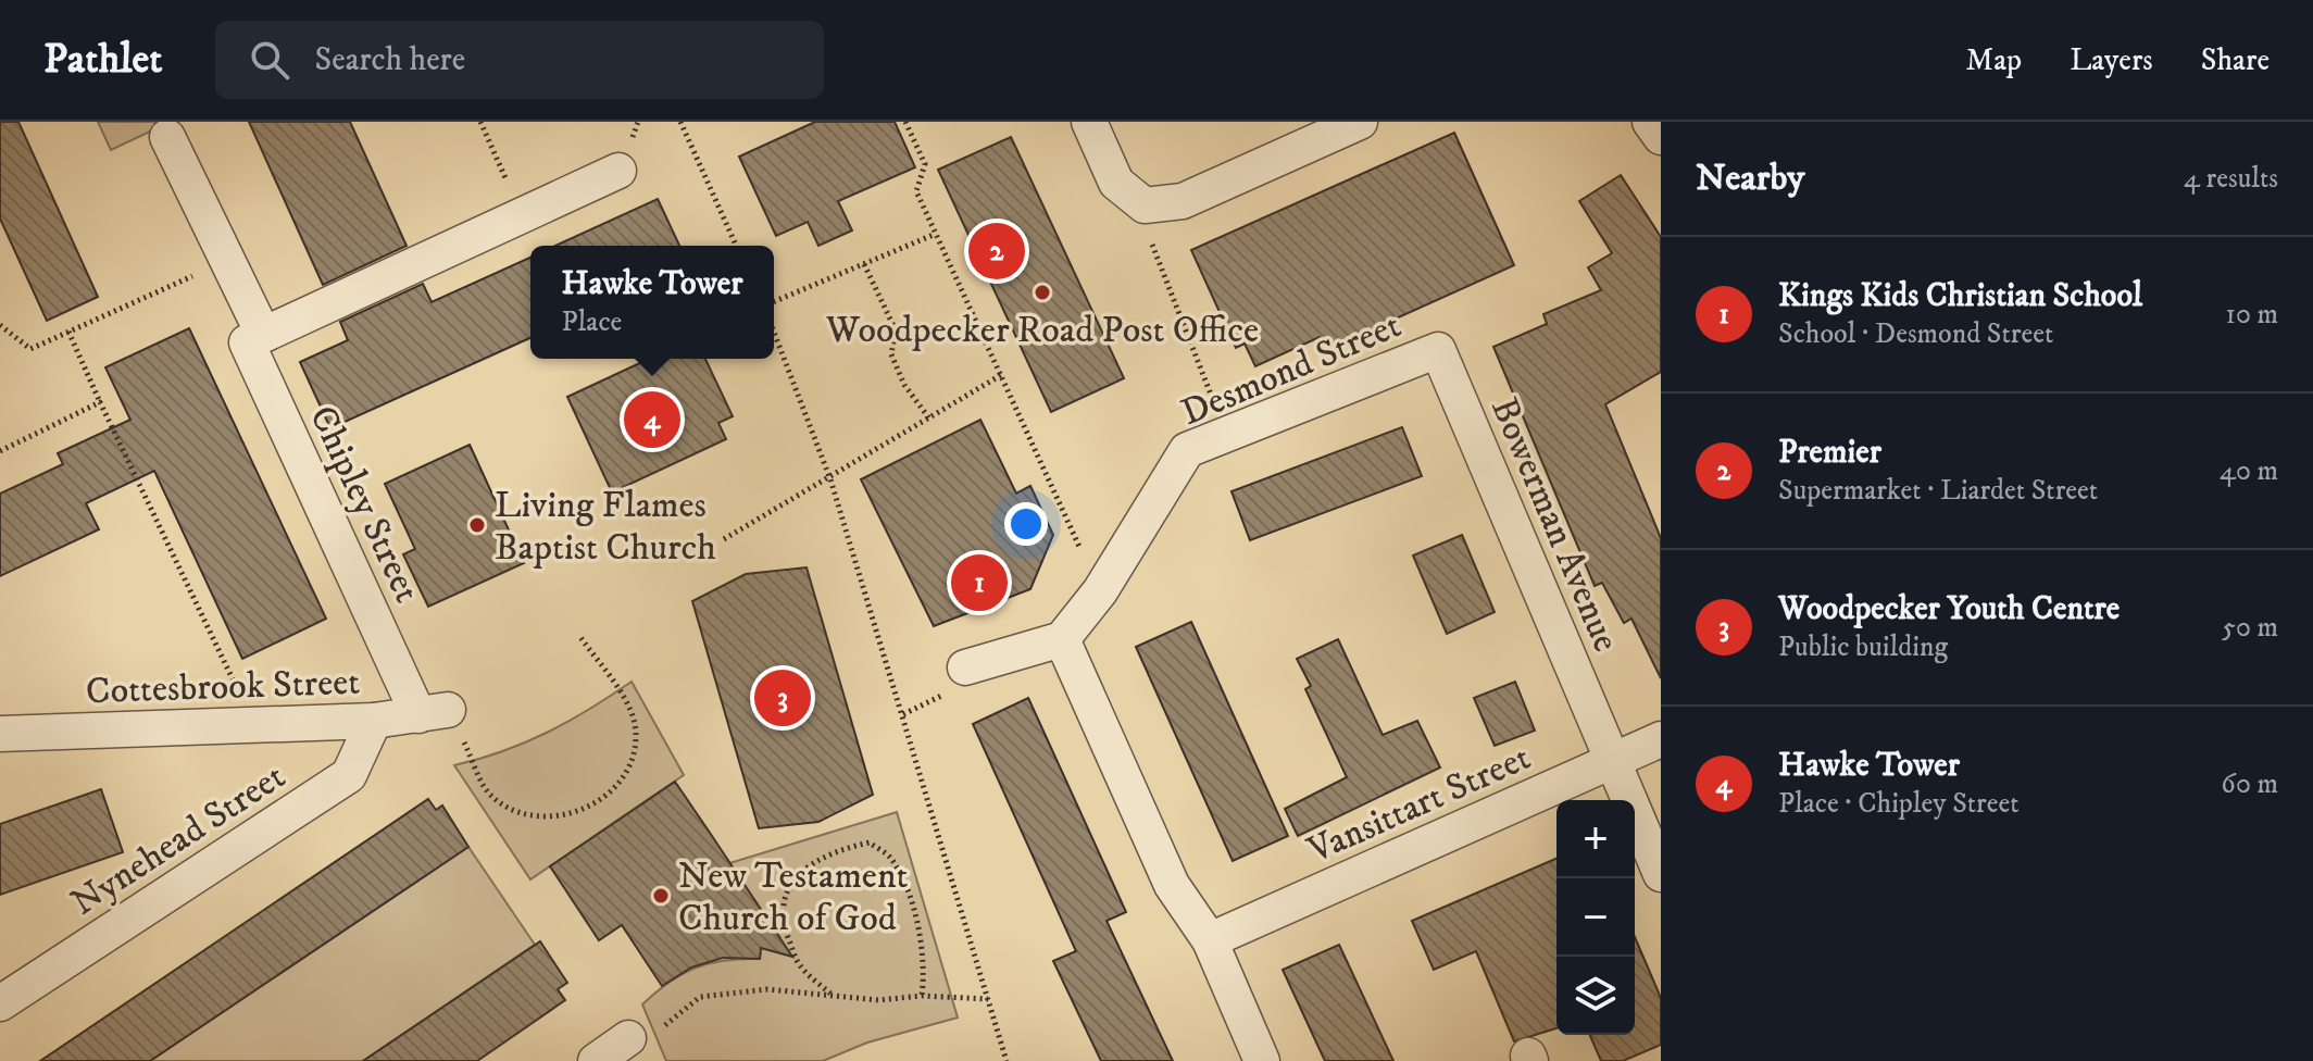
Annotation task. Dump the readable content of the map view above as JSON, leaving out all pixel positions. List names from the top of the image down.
{
  "streets": {
    "street": [
      "Desmond Street",
      "Chipley Street",
      "Bowerman Avenue",
      "Cottesbrook Street",
      "Vansittart Street",
      "Nynehead Street"
    ]
  },
  "crossings": [
    ["Desmond Street", "Bowerman Avenue"],
    ["Chipley Street", "Cottesbrook Street"],
    ["Bowerman Avenue", "Vansittart Street"],
    ["Cottesbrook Street", "Nynehead Street"]
  ],
  "places": ["Woodpecker Road Post Office", "Living Flames Baptist Church", "New Testament Church of God"],
  "page": {
    "header": "Pathlet",
    "search": "Search here",
    "nav": ["Map", "Layers", "Share"],
    "heading": ["Nearby", "4 results"],
    "pins": [
      "2",
      "4",
      "1",
      "3"
    ],
    "list": [
      {
        "mark": "1",
        "name": "Kings Kids Christian School",
        "note": "School · Desmond Street",
        "value": "10 m"
      },
      {
        "mark": "2",
        "name": "Premier",
        "note": "Supermarket · Liardet Street",
        "value": "40 m"
      },
      {
        "mark": "3",
        "name": "Woodpecker Youth Centre",
        "note": "Public building",
        "value": "50 m"
      },
      {
        "mark": "4",
        "name": "Hawke Tower",
        "note": "Place · Chipley Street",
        "value": "60 m"
      }
    ],
    "popup": ["Hawke Tower", "Place"],
    "map_buttons": ["+", "−"]
  }
}
